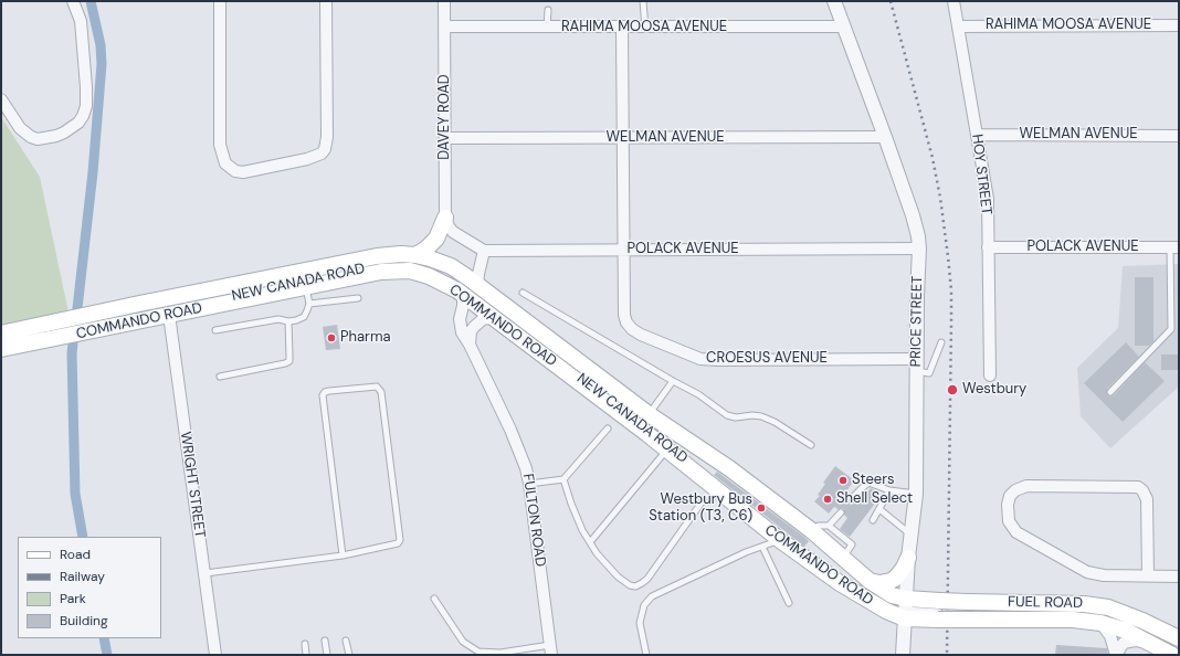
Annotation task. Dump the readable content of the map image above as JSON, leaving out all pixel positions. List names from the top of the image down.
{
  "streets": {
    "main road": ["COMMANDO ROAD", "FUEL ROAD"],
    "street": [
      "RAHIMA MOOSA AVENUE",
      "DAVEY ROAD",
      "WELMAN AVENUE",
      "HOY STREET",
      "POLACK AVENUE",
      "PRICE STREET",
      "CROESUS AVENUE",
      "WRIGHT STREET",
      "FULTON ROAD"
    ],
    "lane": ["NEW CANADA ROAD"]
  },
  "crossings": [
    ["RAHIMA MOOSA AVENUE", "DAVEY ROAD"],
    ["RAHIMA MOOSA AVENUE", "HOY STREET"],
    ["RAHIMA MOOSA AVENUE", "PRICE STREET"],
    ["DAVEY ROAD", "WELMAN AVENUE"],
    ["DAVEY ROAD", "POLACK AVENUE"],
    ["WELMAN AVENUE", "HOY STREET"],
    ["WELMAN AVENUE", "PRICE STREET"],
    ["HOY STREET", "POLACK AVENUE"],
    ["POLACK AVENUE", "PRICE STREET"],
    ["POLACK AVENUE", "CROESUS AVENUE"],
    ["NEW CANADA ROAD", "COMMANDO ROAD"],
    ["NEW CANADA ROAD", "PRICE STREET"],
    ["NEW CANADA ROAD", "FUEL ROAD"],
    ["COMMANDO ROAD", "PRICE STREET"],
    ["COMMANDO ROAD", "WRIGHT STREET"],
    ["COMMANDO ROAD", "FULTON ROAD"],
    ["COMMANDO ROAD", "FUEL ROAD"],
    ["PRICE STREET", "CROESUS AVENUE"],
    ["PRICE STREET", "FUEL ROAD"]
  ],
  "places": [
    "Pharma",
    "Westbury",
    "Steers",
    "Shell Select",
    "Westbury Bus Station (T3, C6)"
  ],
  "legend": [
    "Road",
    "Railway",
    "Park",
    "Building"
  ]
}
